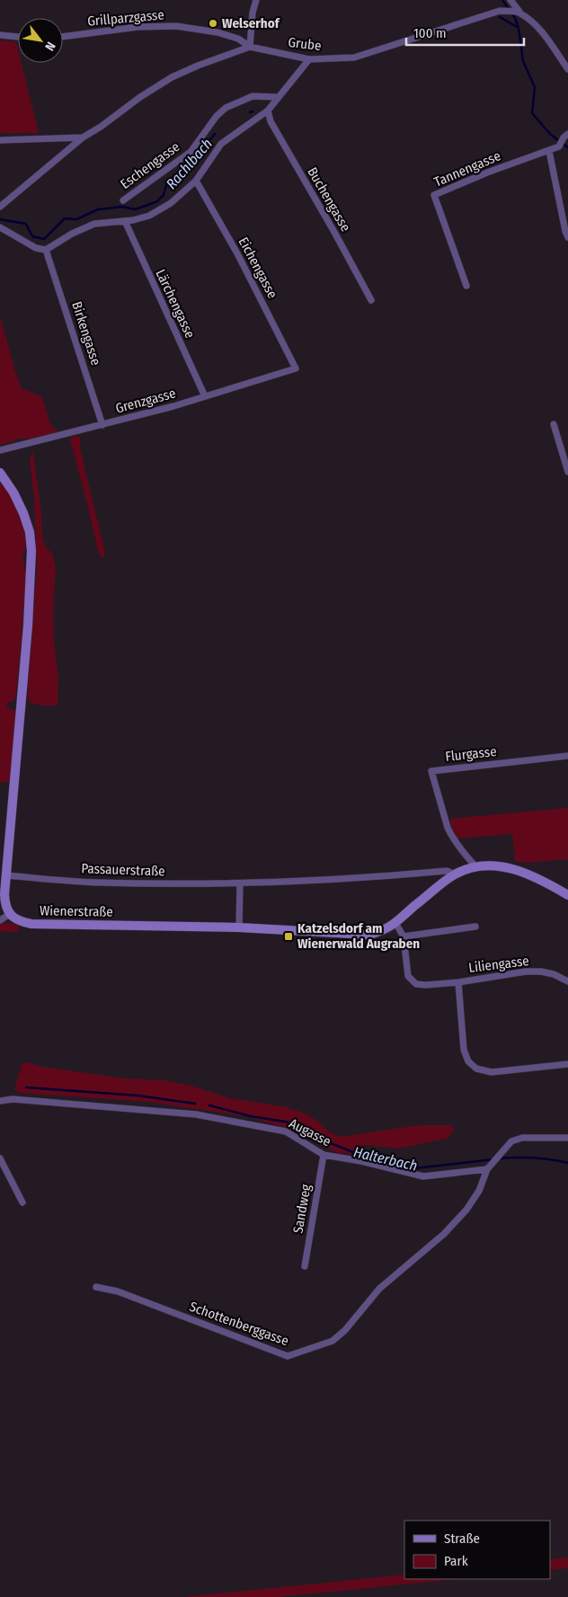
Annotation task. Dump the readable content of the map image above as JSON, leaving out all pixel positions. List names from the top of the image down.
{
  "streets": {
    "street": [
      "Grillparzgasse",
      "Grube",
      "Eschengasse",
      "Tannengasse",
      "Buchengasse",
      "Eichengasse",
      "Lärchengasse",
      "Birkengasse",
      "Grenzgasse",
      "Flurgasse",
      "Passauerstraße",
      "Wienerstraße",
      "Liliengasse",
      "Augasse",
      "Sandweg",
      "Schottenberggasse"
    ]
  },
  "crossings": [
    ["Grillparzgasse", "Grube"],
    ["Eichengasse", "Grenzgasse"],
    ["Lärchengasse", "Grenzgasse"],
    ["Birkengasse", "Grenzgasse"],
    ["Flurgasse", "Wienerstraße"],
    ["Passauerstraße", "Wienerstraße"],
    ["Augasse", "Sandweg"],
    ["Augasse", "Schottenberggasse"]
  ],
  "water": ["Rachlbach", "Halterbach"],
  "places": {
    "other": ["Welserhof"],
    "transit": ["Katzelsdorf am Wienerwald Augraben"]
  },
  "legend": ["Straße", "Park"],
  "scale_bar": "100 m",
  "north": "bottom right"
}
